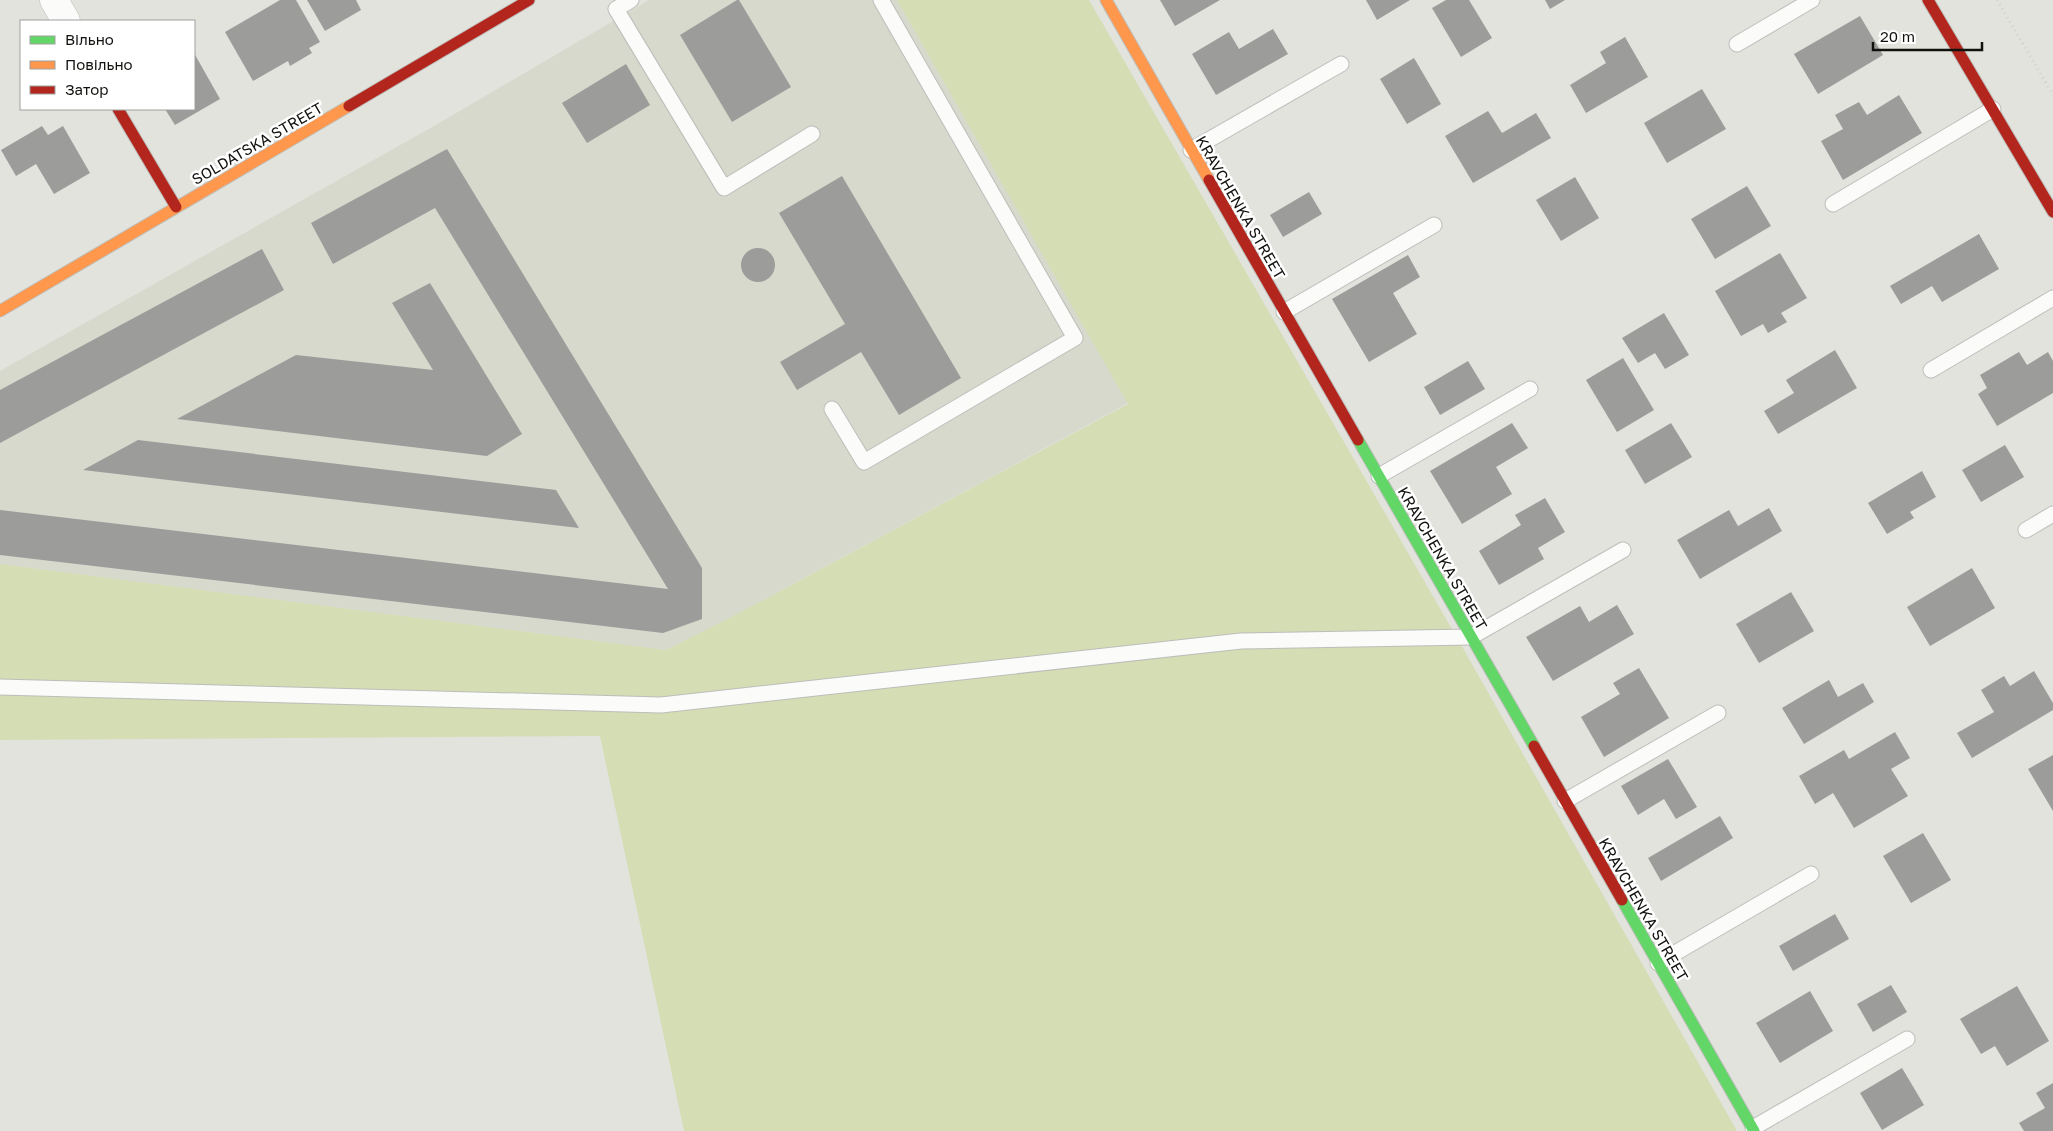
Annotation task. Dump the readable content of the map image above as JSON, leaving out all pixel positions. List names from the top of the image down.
{
  "streets": {
    "street": ["SOLDATSKA STREET", "KRAVCHENKA STREET"]
  },
  "legend": ["Вільно", "Повільно", "Затор"],
  "scale_bar": "20 m"
}
